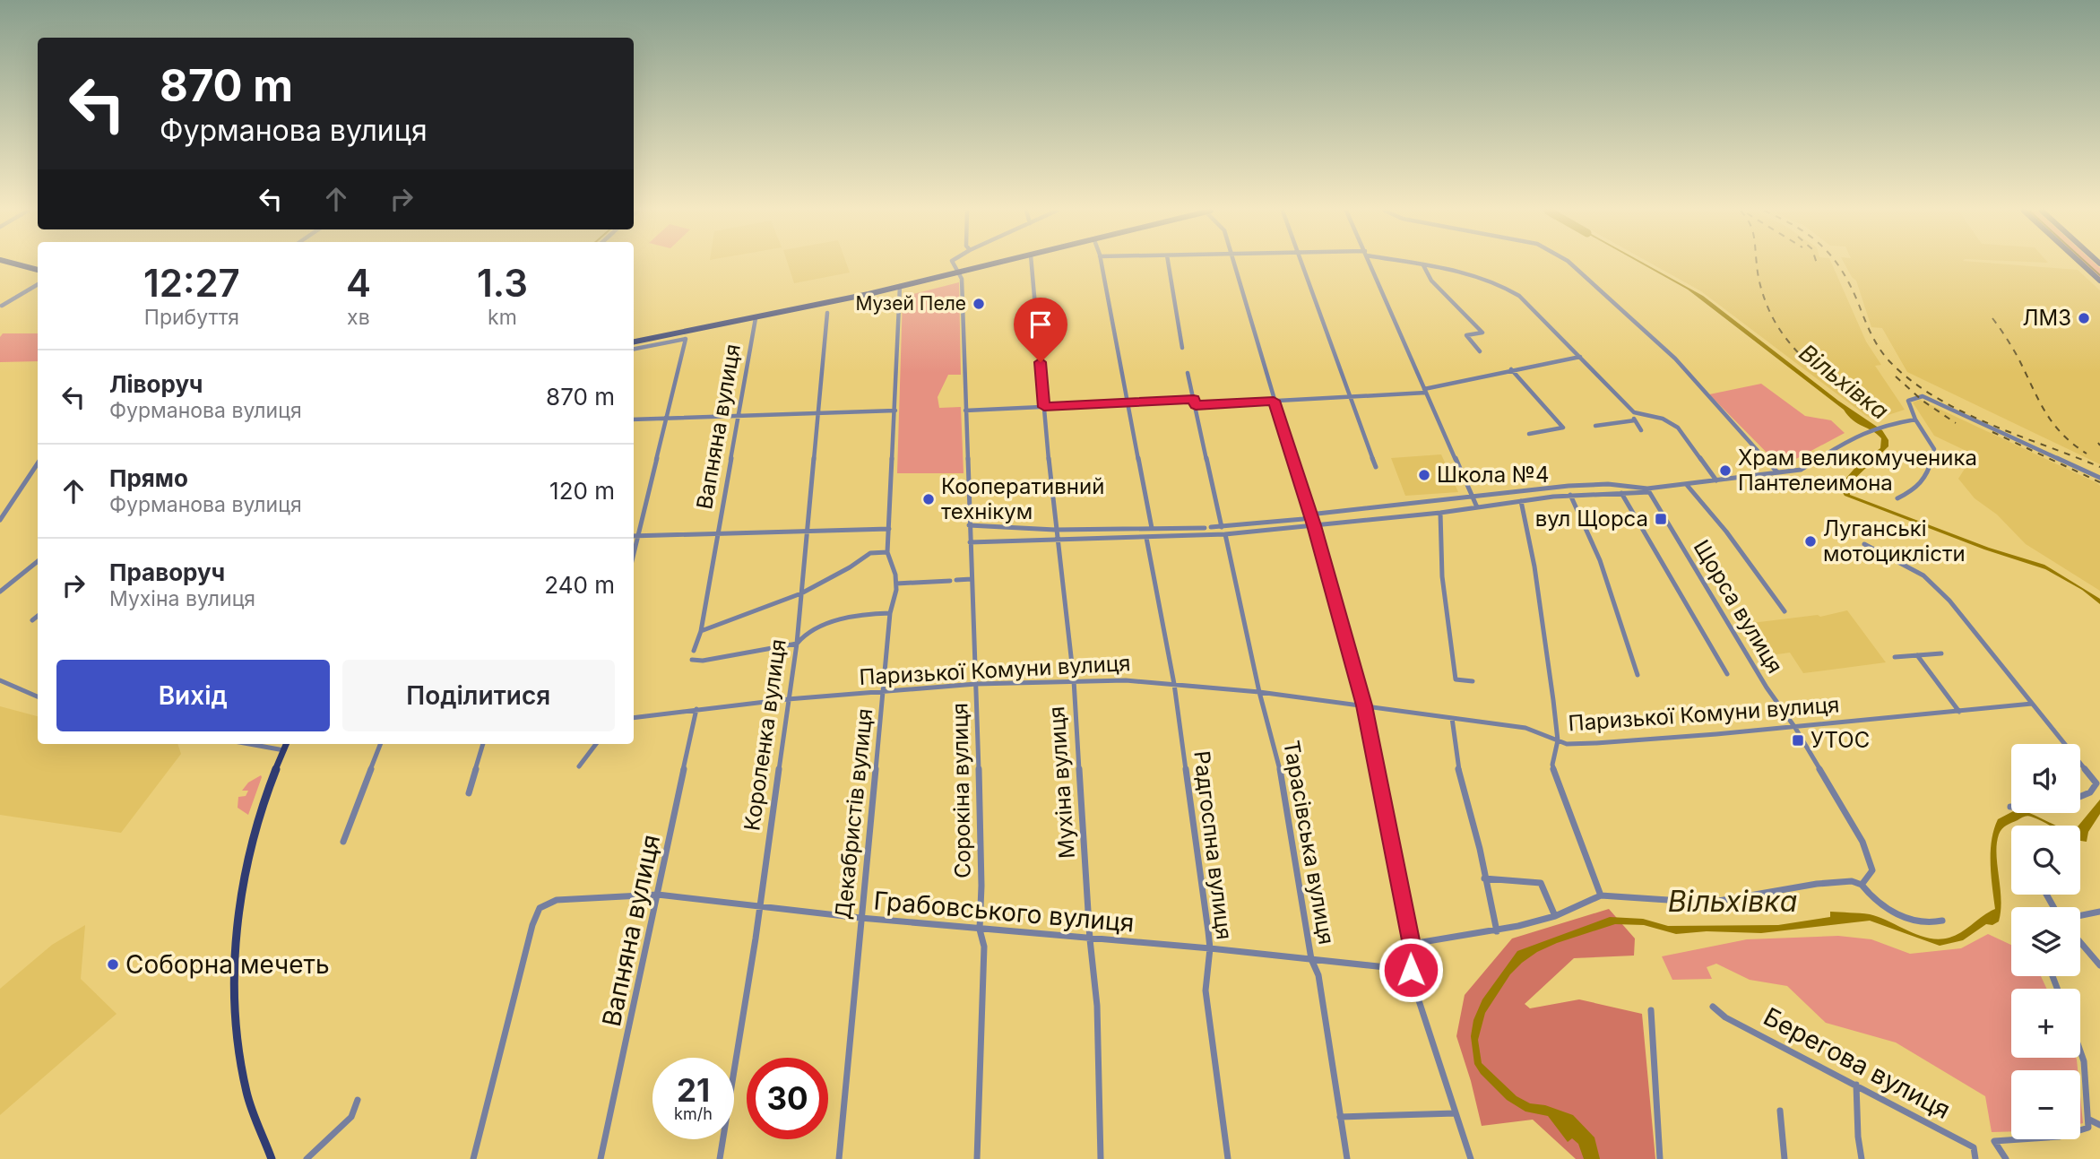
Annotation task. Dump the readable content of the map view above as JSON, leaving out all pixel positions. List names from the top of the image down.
{
  "streets": {
    "street": [
      "Вапняна вулиця",
      "Щорса вулиця",
      "Паризької Комуни вулиця",
      "Короленка вулиця",
      "Мухіна вулиця",
      "Сорокіна вулиця",
      "Декабристів вулиця",
      "Тарасівська вулиця",
      "Радгоспна вулиця",
      "Грабовського вулиця",
      "Берегова вулиця"
    ]
  },
  "crossings": [
    ["Вапняна вулиця", "Паризької Комуни вулиця"],
    ["Вапняна вулиця", "Грабовського вулиця"],
    ["Щорса вулиця", "Паризької Комуни вулиця"],
    ["Паризької Комуни вулиця", "Короленка вулиця"],
    ["Паризької Комуни вулиця", "Мухіна вулиця"],
    ["Паризької Комуни вулиця", "Сорокіна вулиця"],
    ["Паризької Комуни вулиця", "Декабристів вулиця"],
    ["Паризької Комуни вулиця", "Тарасівська вулиця"],
    ["Паризької Комуни вулиця", "Радгоспна вулиця"],
    ["Короленка вулиця", "Грабовського вулиця"],
    ["Мухіна вулиця", "Грабовського вулиця"],
    ["Сорокіна вулиця", "Грабовського вулиця"],
    ["Декабристів вулиця", "Грабовського вулиця"],
    ["Тарасівська вулиця", "Грабовського вулиця"],
    ["Радгоспна вулиця", "Грабовського вулиця"]
  ],
  "water": ["Вільхівка"],
  "places": {
    "other": [
      "Музей Пеле",
      "ЛМЗ",
      "Храм великомученика Пантелеимона",
      "Школа №4",
      "Кооперативний технікум",
      "Луганські мотоциклісти",
      "Соборна мечеть"
    ],
    "transit": ["вул Щорса", "УТОС"]
  },
  "page": {
    "turn": ["870 m", "Фурманова вулиця"],
    "eta": [
      "12:27",
      "Прибуття",
      "4",
      "хв",
      "1.3",
      "km"
    ],
    "list": [
      {
        "name": "Ліворуч",
        "note": "Фурманова вулиця",
        "value": "870 m"
      },
      {
        "name": "Прямо",
        "note": "Фурманова вулиця",
        "value": "120 m"
      },
      {
        "name": "Праворуч",
        "note": "Мухіна вулиця",
        "value": "240 m"
      }
    ],
    "buttons": ["Вихід", "Поділитися"],
    "map_buttons": ["+", "−"],
    "speed": "21 km/h",
    "limit": "30"
  }
}
